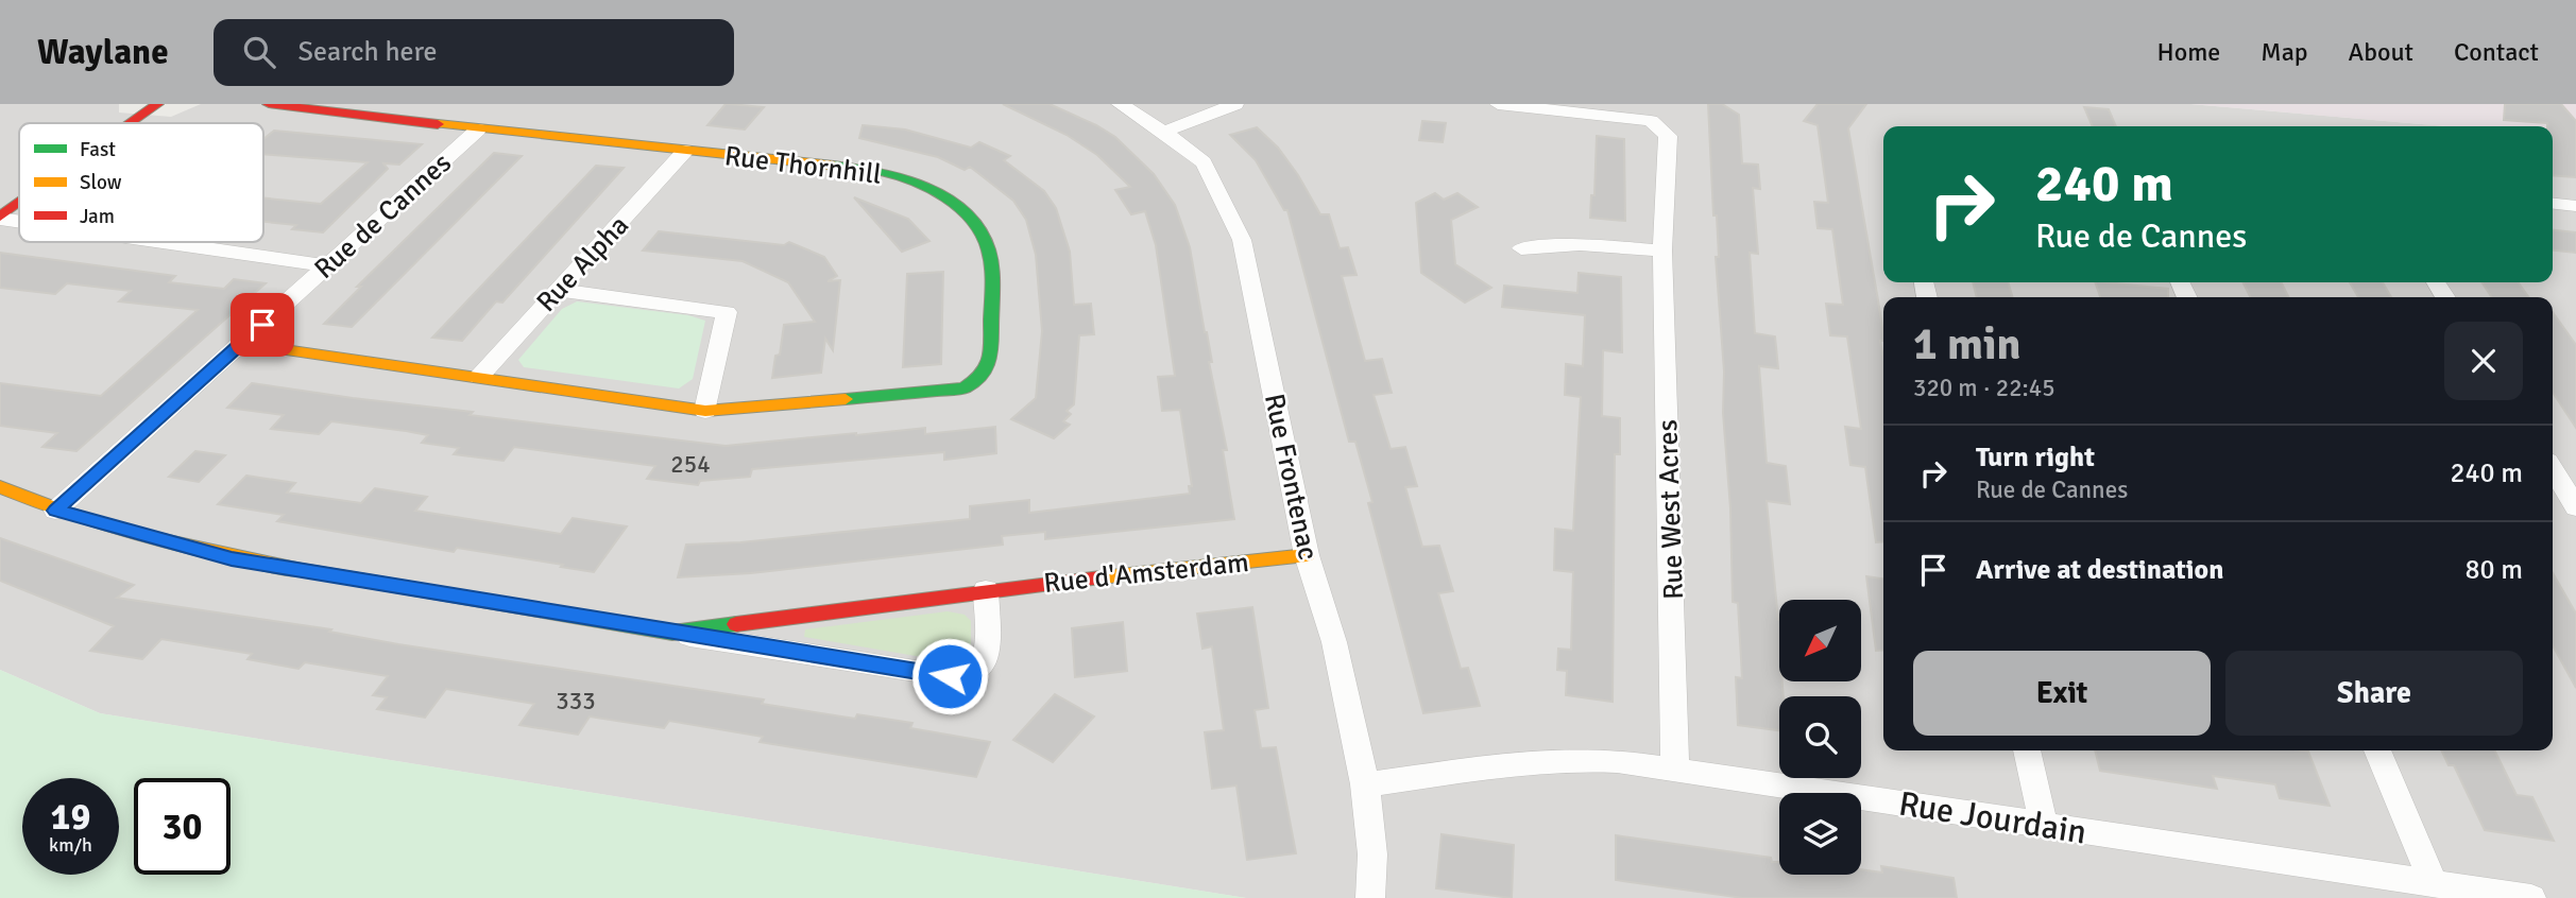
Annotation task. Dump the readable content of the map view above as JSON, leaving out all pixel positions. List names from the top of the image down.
{
  "streets": {
    "street": [
      "Rue Thornhill",
      "Rue de Cannes",
      "Rue Alpha",
      "Rue Frontenac",
      "Rue West Acres",
      "Rue d'Amsterdam",
      "Rue Jourdain"
    ]
  },
  "crossings": [
    ["Rue Thornhill", "Rue de Cannes"],
    ["Rue Thornhill", "Rue Alpha"],
    ["Rue de Cannes", "Rue d'Amsterdam"],
    ["Rue Frontenac", "Rue d'Amsterdam"],
    ["Rue Frontenac", "Rue Jourdain"],
    ["Rue West Acres", "Rue Jourdain"]
  ],
  "house_numbers": ["254", "333"],
  "legend": ["Fast", "Slow", "Jam"],
  "north": "bottom left",
  "page": {
    "header": "Waylane",
    "search": "Search here",
    "nav": [
      "Home",
      "Map",
      "About",
      "Contact"
    ],
    "turn": ["240 m", "Rue de Cannes"],
    "heading": ["1 min", "320 m · 22:45"],
    "list": [
      {
        "name": "Turn right",
        "note": "Rue de Cannes",
        "value": "240 m"
      },
      {
        "name": "Arrive at destination",
        "value": "80 m"
      }
    ],
    "buttons": ["Exit", "Share"],
    "speed": "19 km/h",
    "limit": "30"
  }
}
